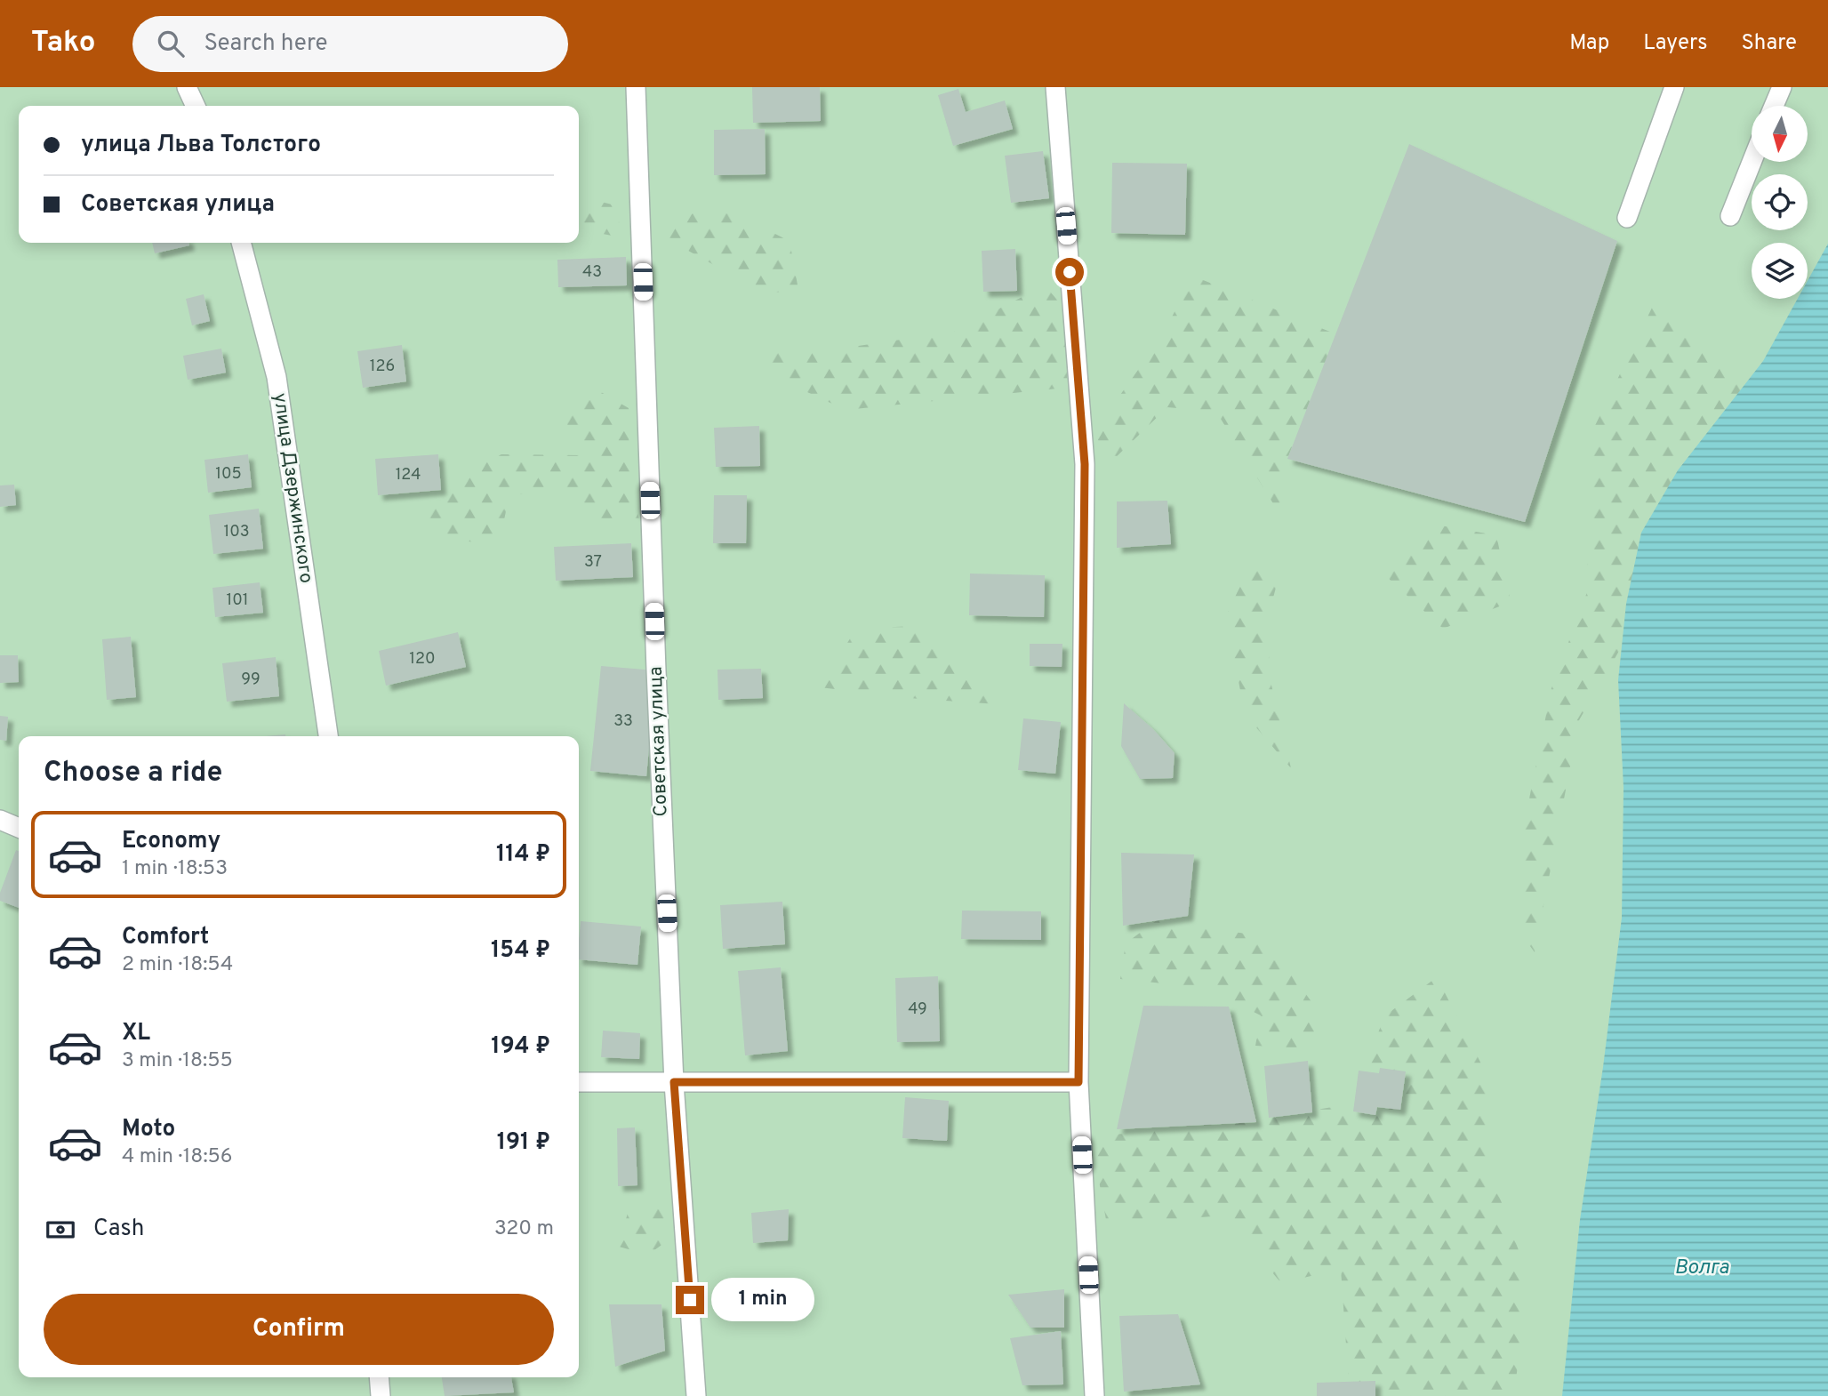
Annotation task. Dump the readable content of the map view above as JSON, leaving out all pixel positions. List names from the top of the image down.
{
  "streets": {
    "street": ["улица Дзержинского", "Советская улица"]
  },
  "water": ["Волга"],
  "house_numbers": [
    "43",
    "126",
    "105",
    "124",
    "103",
    "37",
    "101",
    "120",
    "99",
    "33",
    "49"
  ],
  "north": "bottom",
  "page": {
    "header": "Tako",
    "search": "Search here",
    "nav": ["Map", "Layers", "Share"],
    "banner": ["улица Льва Толстого", "Советская улица"],
    "heading": "Choose a ride",
    "list": [
      {
        "name": "Economy",
        "note": "1 min · 18:53",
        "value": "114 ₽"
      },
      {
        "name": "Comfort",
        "note": "2 min · 18:54",
        "value": "154 ₽"
      },
      {
        "name": "XL",
        "note": "3 min · 18:55",
        "value": "194 ₽"
      },
      {
        "name": "Moto",
        "note": "4 min · 18:56",
        "value": "191 ₽"
      }
    ],
    "pay": ["Cash", "320 m"],
    "bubble": "1 min",
    "buttons": "Confirm"
  }
}
